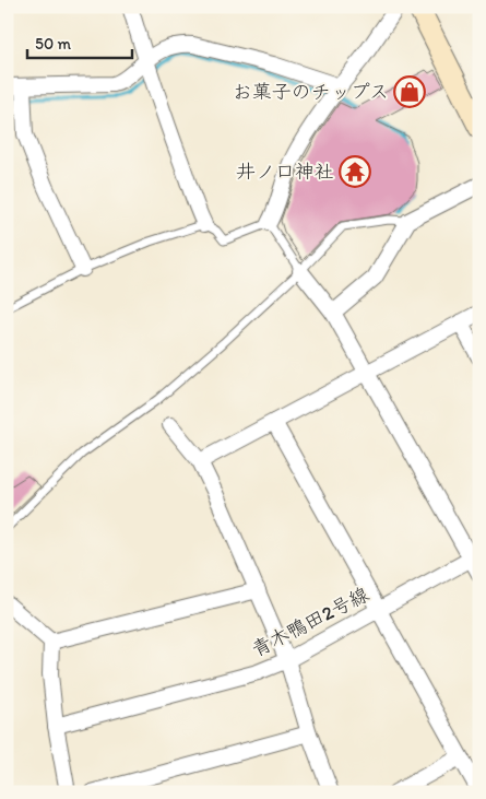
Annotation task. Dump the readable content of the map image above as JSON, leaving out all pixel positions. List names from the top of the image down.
{
  "streets": {
    "street": ["青木鴨田2号線"]
  },
  "places": {
    "shop": ["お菓子のチップス"],
    "temple": ["井ノ口神社"]
  },
  "scale_bar": "50 m"
}
